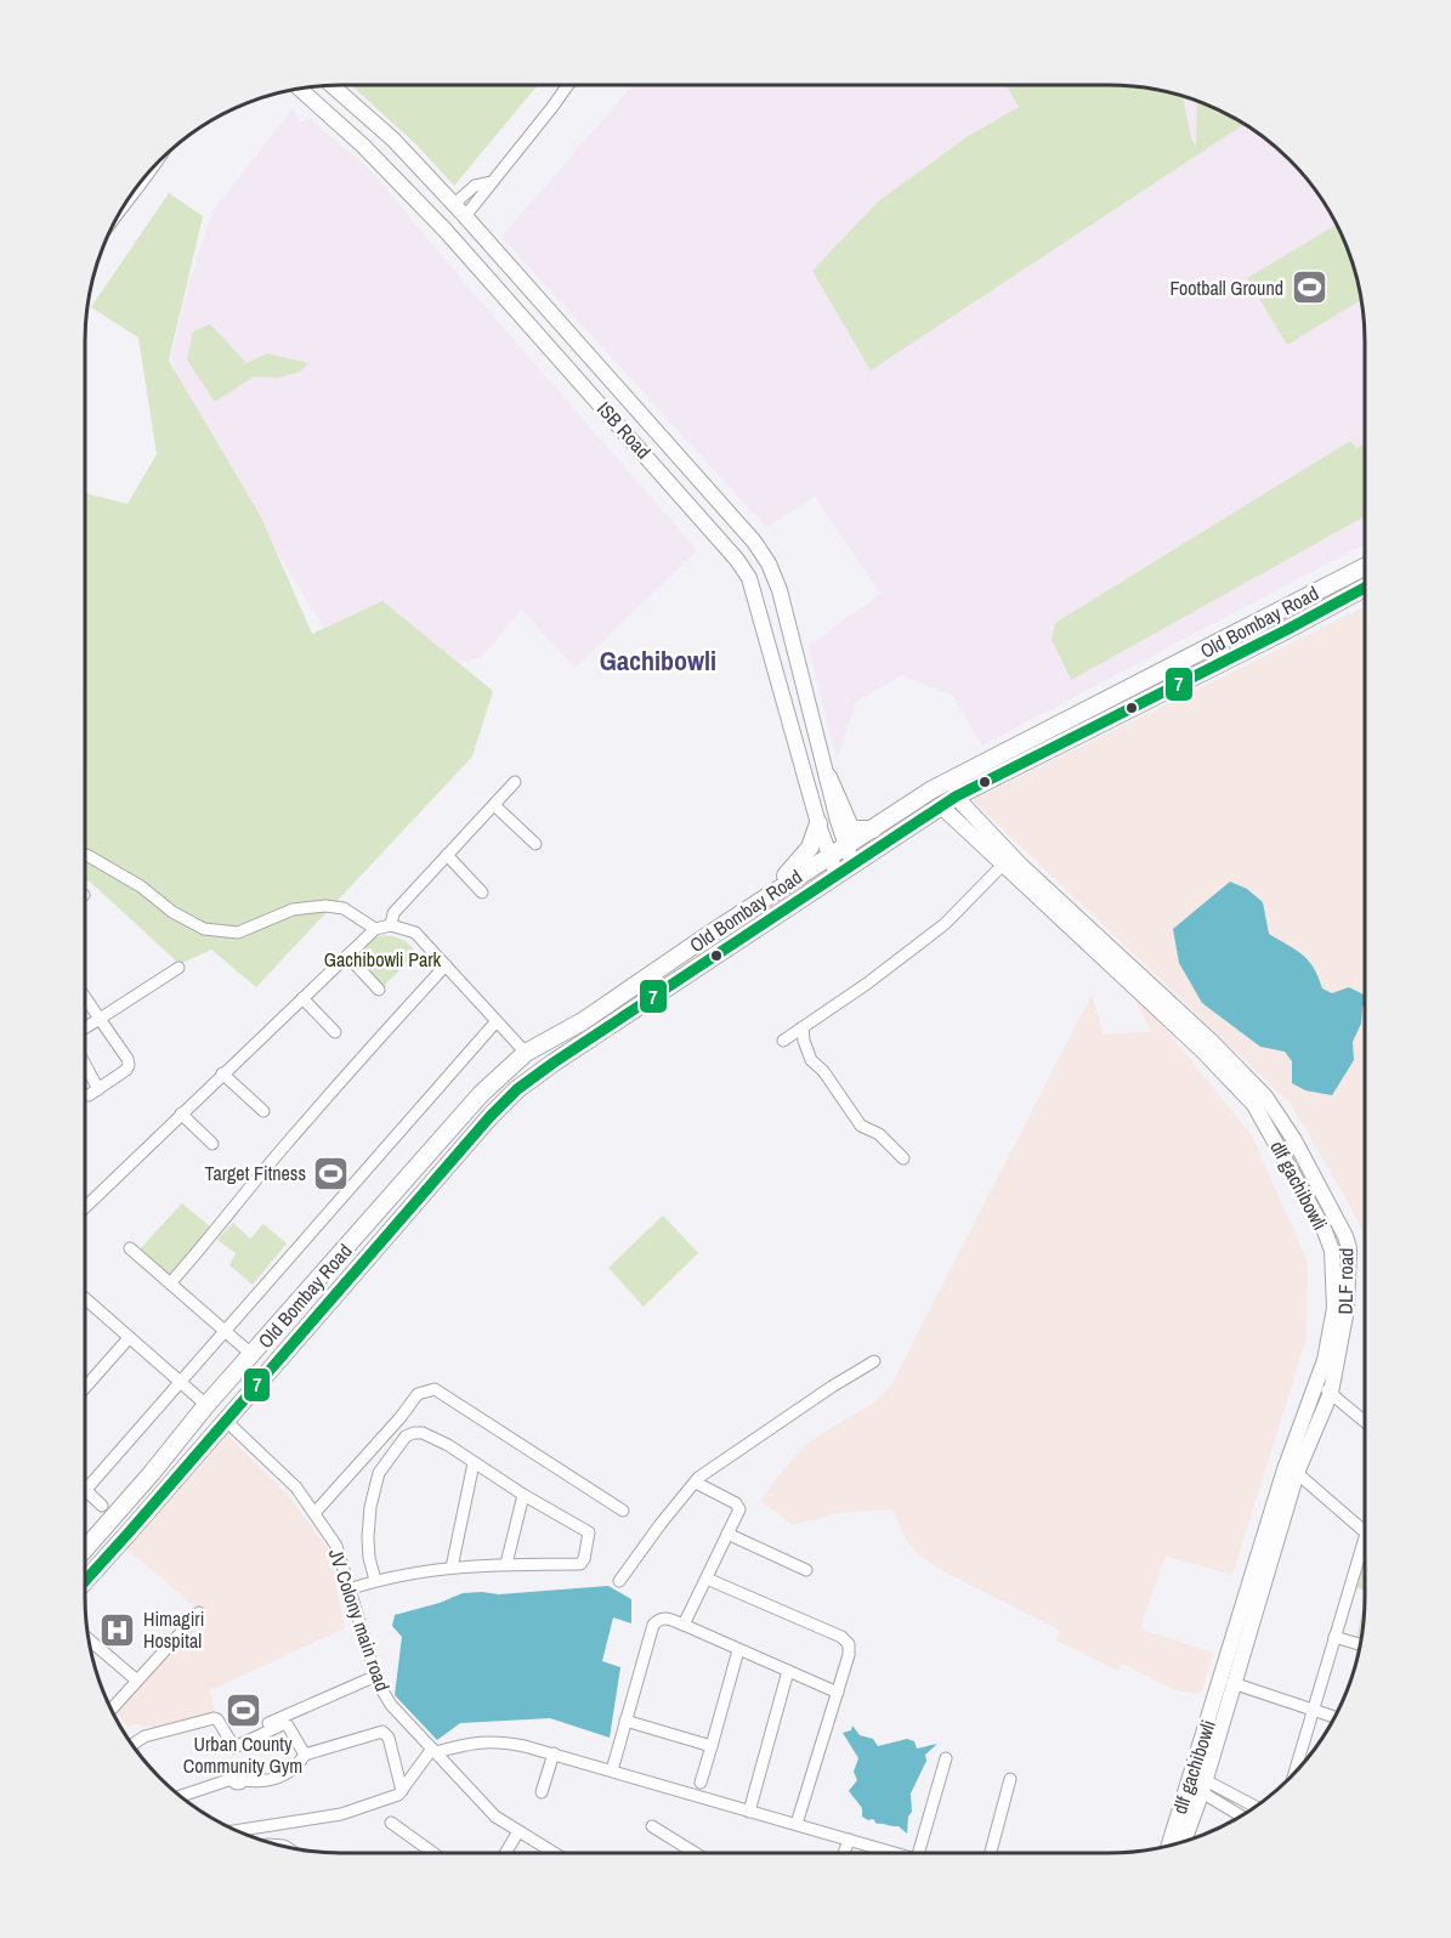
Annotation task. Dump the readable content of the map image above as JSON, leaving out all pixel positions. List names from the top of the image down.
{
  "streets": {
    "main road": [
      "ISB Road",
      "Old Bombay Road",
      "dlf gachibowli",
      "DLF road"
    ],
    "street": ["JV Colony main road"]
  },
  "crossings": [
    ["ISB Road", "Old Bombay Road"],
    ["Old Bombay Road", "dlf gachibowli"],
    ["Old Bombay Road", "DLF road"],
    ["Old Bombay Road", "JV Colony main road"],
    ["dlf gachibowli", "DLF road"]
  ],
  "districts": ["Gachibowli"],
  "parks": ["Gachibowli Park"],
  "places": {
    "sports": ["Football Ground", "Target Fitness", "Urban County Community Gym"],
    "hospital": ["Himagiri Hospital"]
  },
  "lines": ["transit line 7"]
}
